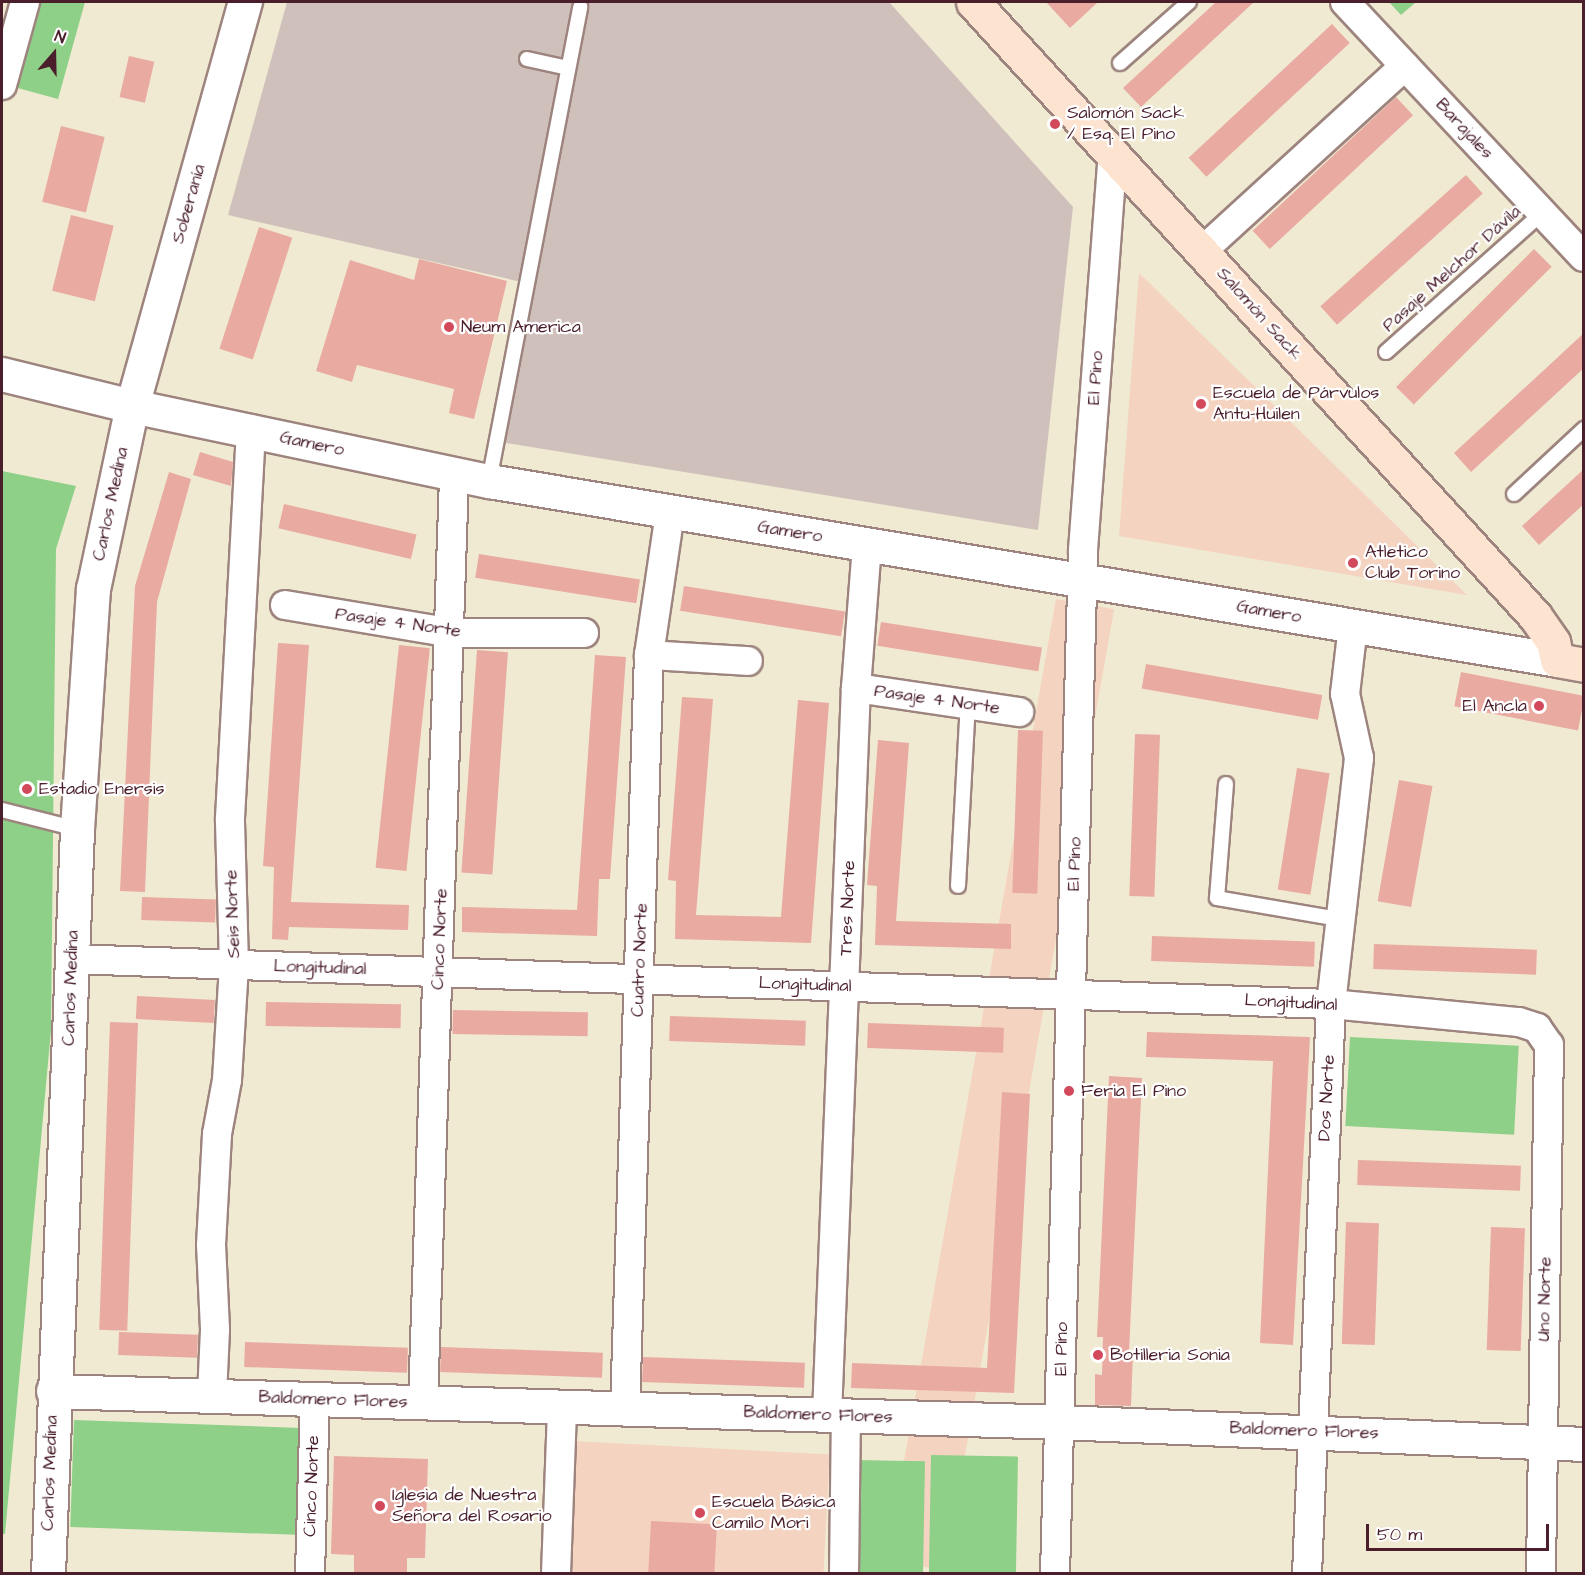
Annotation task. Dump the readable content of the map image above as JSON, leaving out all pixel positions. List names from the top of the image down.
{
  "streets": {
    "main road": ["Salomón Sack"],
    "street": [
      "Barajales",
      "Soberanía",
      "El Pino",
      "Gamero",
      "Carlos Medina",
      "Pasaje 4 Norte",
      "Tres Norte",
      "Seis Norte",
      "Cinco Norte",
      "Cuatro Norte",
      "Longitudinal",
      "Dos Norte",
      "Uno Norte",
      "Baldomero Flores"
    ],
    "lane": ["Pasaje Melchor Dávila"]
  },
  "crossings": [
    ["Barajales", "Pasaje Melchor Dávila"],
    ["Soberanía", "Gamero"],
    ["Soberanía", "Carlos Medina"],
    ["Salomón Sack", "El Pino"],
    ["Salomón Sack", "Gamero"],
    ["El Pino", "Gamero"],
    ["El Pino", "Longitudinal"],
    ["El Pino", "Baldomero Flores"],
    ["Gamero", "Carlos Medina"],
    ["Gamero", "Tres Norte"],
    ["Gamero", "Seis Norte"],
    ["Gamero", "Cinco Norte"],
    ["Gamero", "Cuatro Norte"],
    ["Gamero", "Dos Norte"],
    ["Carlos Medina", "Longitudinal"],
    ["Carlos Medina", "Baldomero Flores"],
    ["Pasaje 4 Norte", "Tres Norte"],
    ["Pasaje 4 Norte", "Cinco Norte"],
    ["Tres Norte", "Longitudinal"],
    ["Tres Norte", "Baldomero Flores"],
    ["Seis Norte", "Longitudinal"],
    ["Seis Norte", "Baldomero Flores"],
    ["Cinco Norte", "Longitudinal"],
    ["Cinco Norte", "Baldomero Flores"],
    ["Cuatro Norte", "Longitudinal"],
    ["Cuatro Norte", "Baldomero Flores"],
    ["Longitudinal", "Dos Norte"],
    ["Longitudinal", "Uno Norte"],
    ["Dos Norte", "Baldomero Flores"],
    ["Uno Norte", "Baldomero Flores"]
  ],
  "places": [
    "Salomón Sack / Esq. El Pino",
    "Neum America",
    "Escuela de Párvulos Antu-Huilen",
    "Atletico Club Torino",
    "El Ancla",
    "Estadio Enersis",
    "Feria El Pino",
    "Botilleria Sonia",
    "Iglesia de Nuestra Señora del Rosario",
    "Escuela Básica Camilo Mori"
  ],
  "scale_bar": "50 m",
  "north": "top"
}
